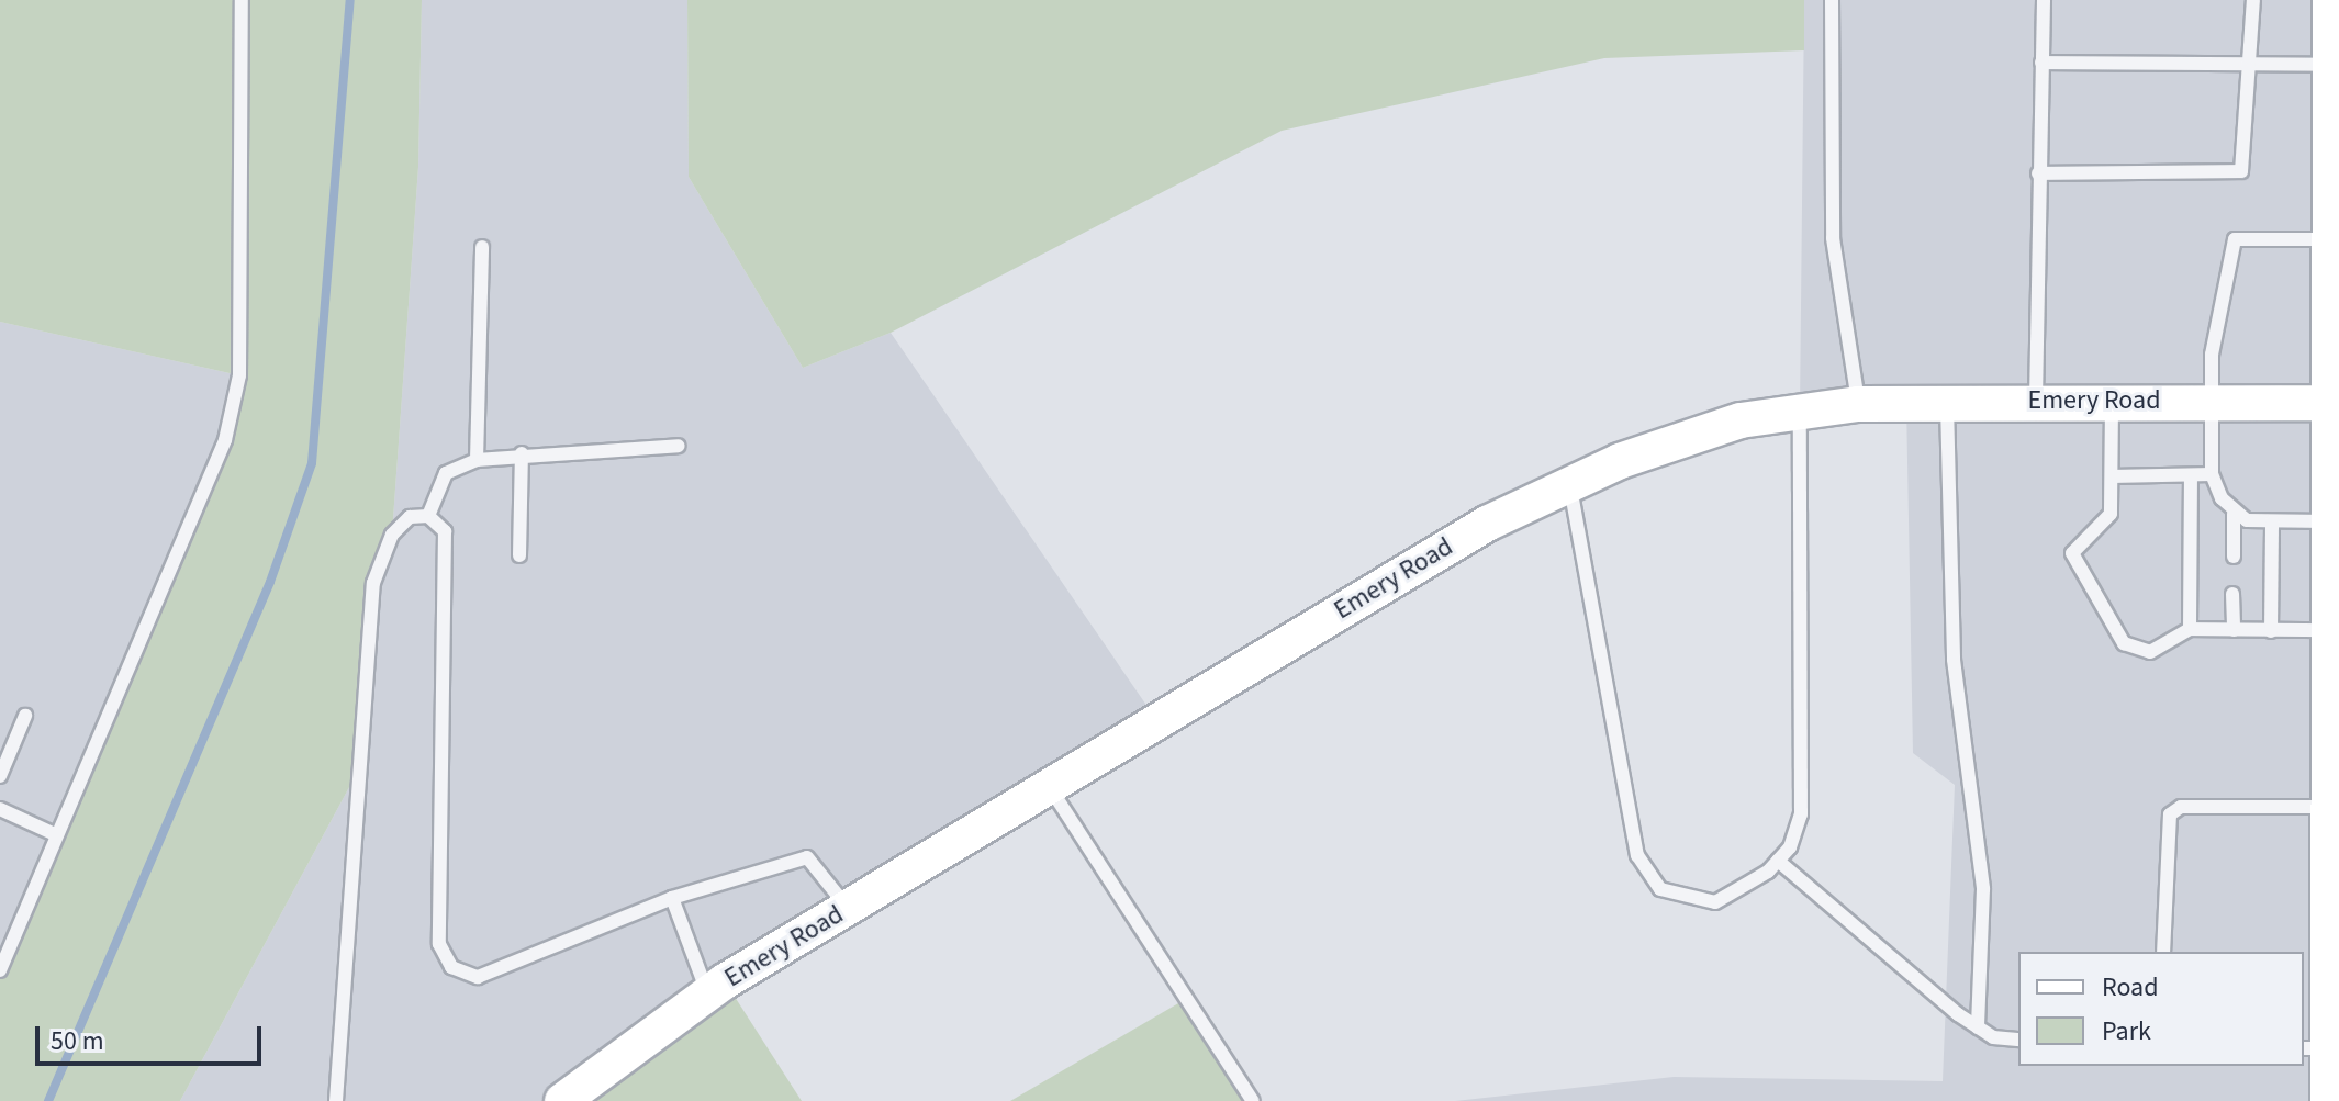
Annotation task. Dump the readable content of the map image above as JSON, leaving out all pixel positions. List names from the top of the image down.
{
  "streets": {
    "street": ["Emery Road"]
  },
  "legend": ["Road", "Park"],
  "scale_bar": "50 m"
}
